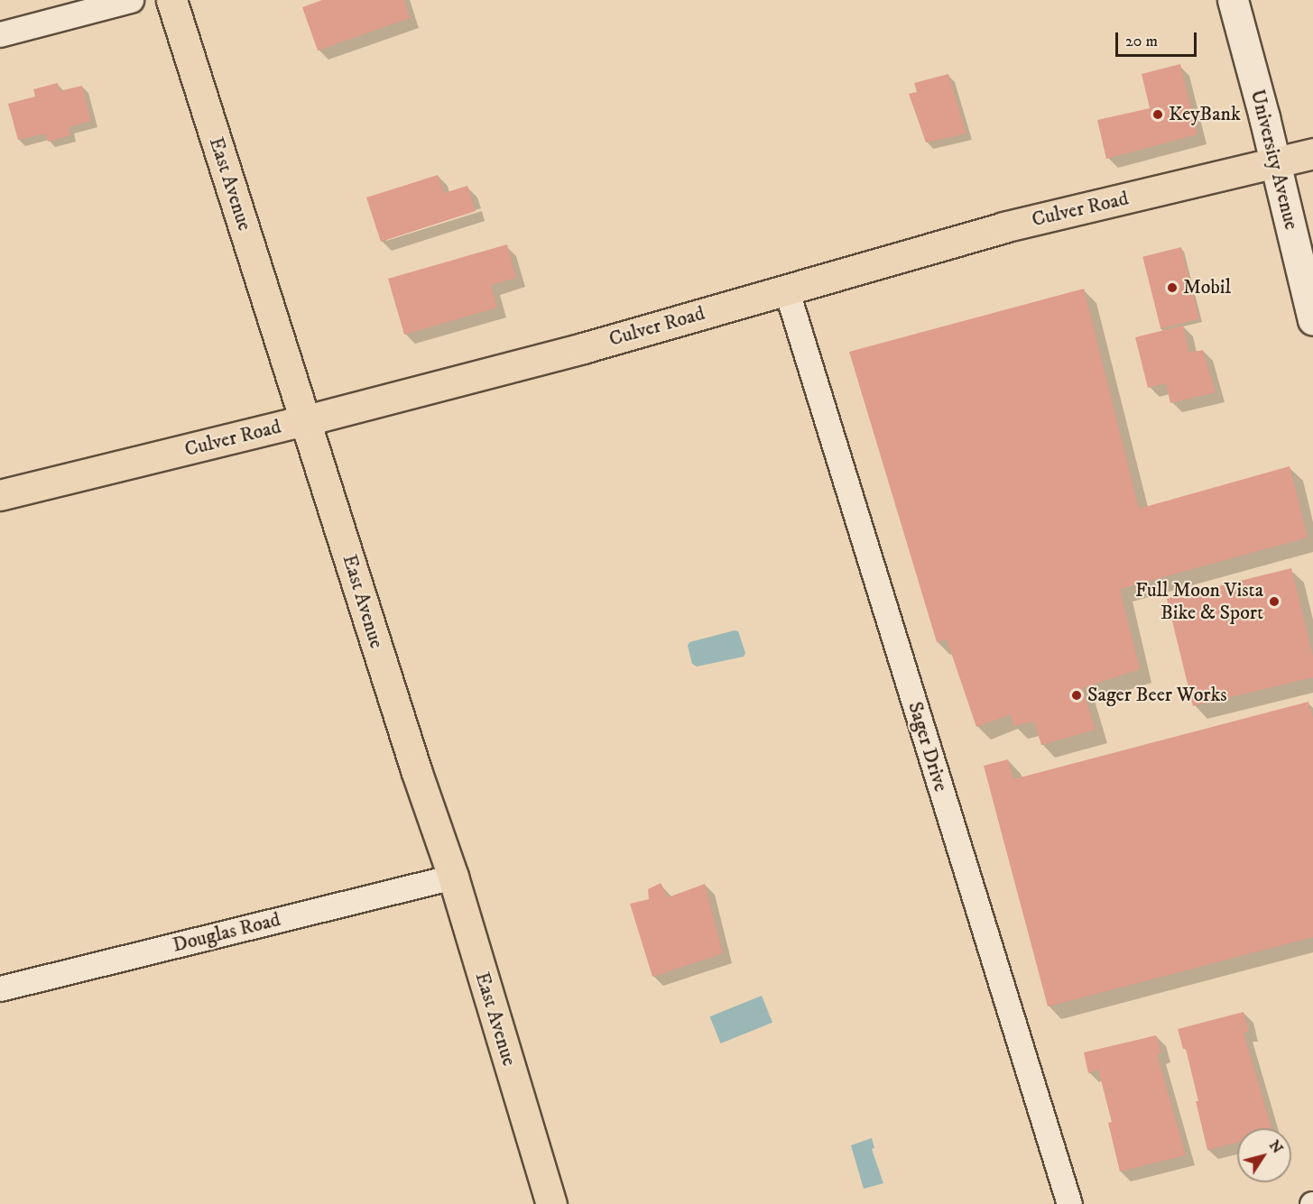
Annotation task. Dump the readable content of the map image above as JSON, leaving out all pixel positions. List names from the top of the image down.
{
  "streets": {
    "main road": ["University Avenue", "East Avenue", "Culver Road"],
    "street": ["Sager Drive", "Douglas Road"]
  },
  "crossings": [
    ["University Avenue", "Culver Road"],
    ["East Avenue", "Culver Road"],
    ["East Avenue", "Douglas Road"],
    ["Culver Road", "Sager Drive"]
  ],
  "places": [
    "KeyBank",
    "Mobil",
    "Full Moon Vista Bike & Sport",
    "Sager Beer Works"
  ],
  "scale_bar": "20 m",
  "north": "top right"
}
